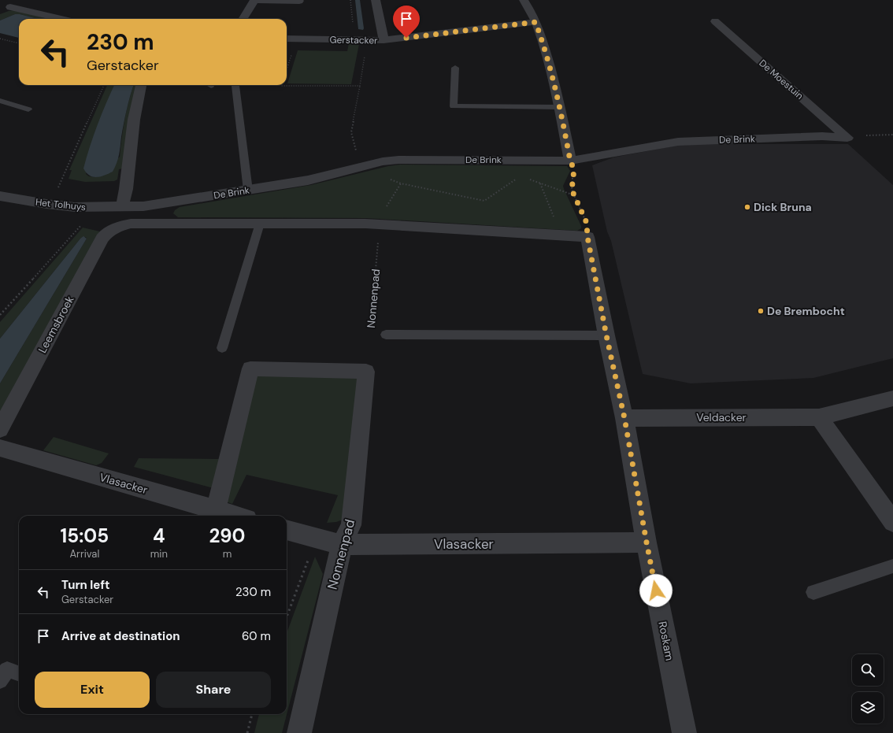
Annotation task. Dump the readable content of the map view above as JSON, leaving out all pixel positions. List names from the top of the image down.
{
  "streets": {
    "street": [
      "Gerstacker",
      "De Moestuin",
      "De Brink",
      "Het Tolhuys",
      "Nonnenpad",
      "Leemsbroek",
      "Veldacker",
      "Vlasacker",
      "Roskam"
    ]
  },
  "crossings": [
    ["De Moestuin", "De Brink"],
    ["De Brink", "Het Tolhuys"],
    ["Nonnenpad", "Vlasacker"],
    ["Veldacker", "Roskam"],
    ["Vlasacker", "Roskam"]
  ],
  "places": ["Dick Bruna", "De Brembocht"],
  "page": {
    "turn": ["230 m", "Gerstacker"],
    "eta": [
      "15:05",
      "Arrival",
      "4",
      "min",
      "290",
      "m"
    ],
    "list": [
      {
        "name": "Turn left",
        "note": "Gerstacker",
        "value": "230 m"
      },
      {
        "name": "Arrive at destination",
        "value": "60 m"
      }
    ],
    "buttons": ["Exit", "Share"]
  }
}
